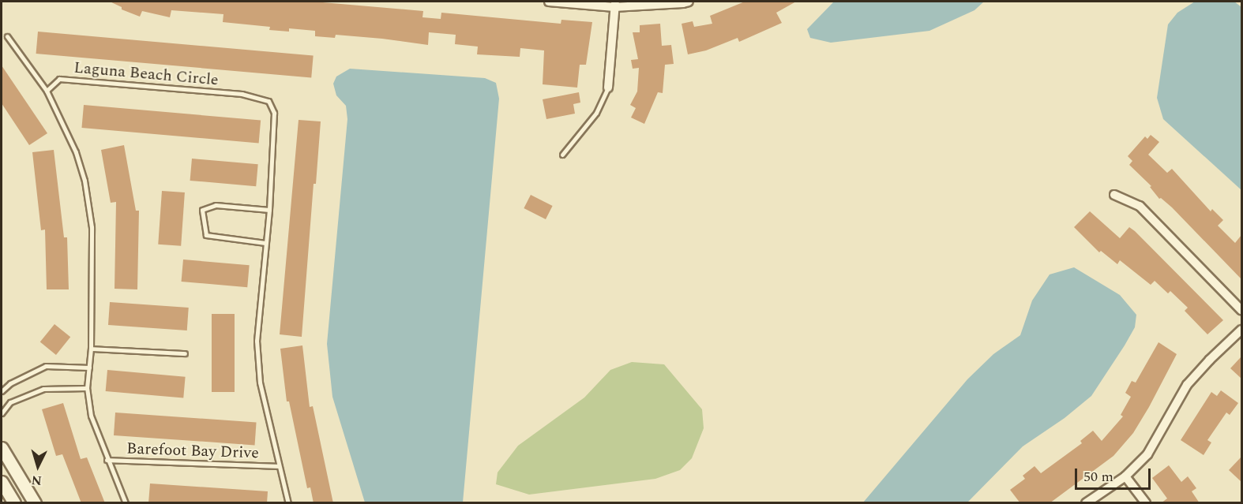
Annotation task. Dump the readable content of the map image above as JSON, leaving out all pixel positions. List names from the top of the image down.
{
  "streets": {
    "lane": ["Laguna Beach Circle", "Barefoot Bay Drive"]
  },
  "crossings": [
    ["Laguna Beach Circle", "Barefoot Bay Drive"]
  ],
  "scale_bar": "50 m",
  "north": "bottom"
}
